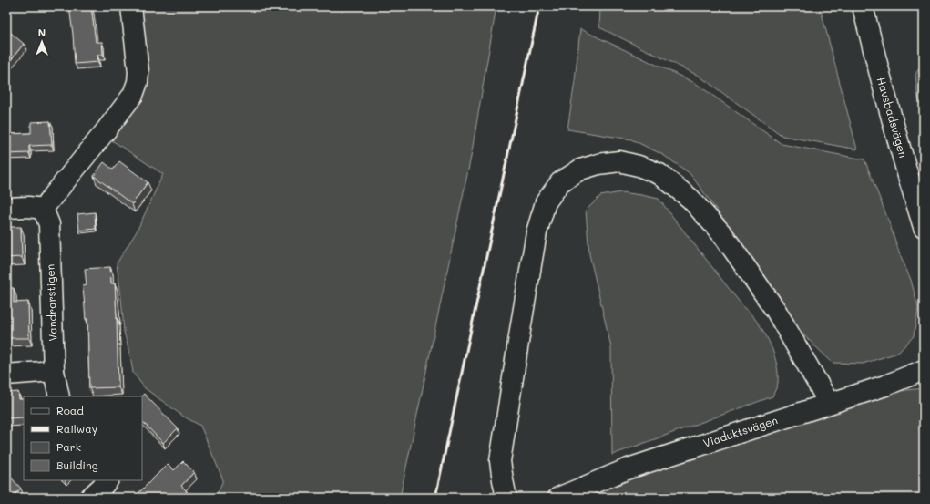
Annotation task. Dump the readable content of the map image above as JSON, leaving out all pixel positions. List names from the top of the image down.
{
  "streets": {
    "street": ["Havsbadsvägen", "Vandrarstigen", "Viaduktsvägen"]
  },
  "legend": [
    "Road",
    "Railway",
    "Park",
    "Building"
  ],
  "north": "top"
}
